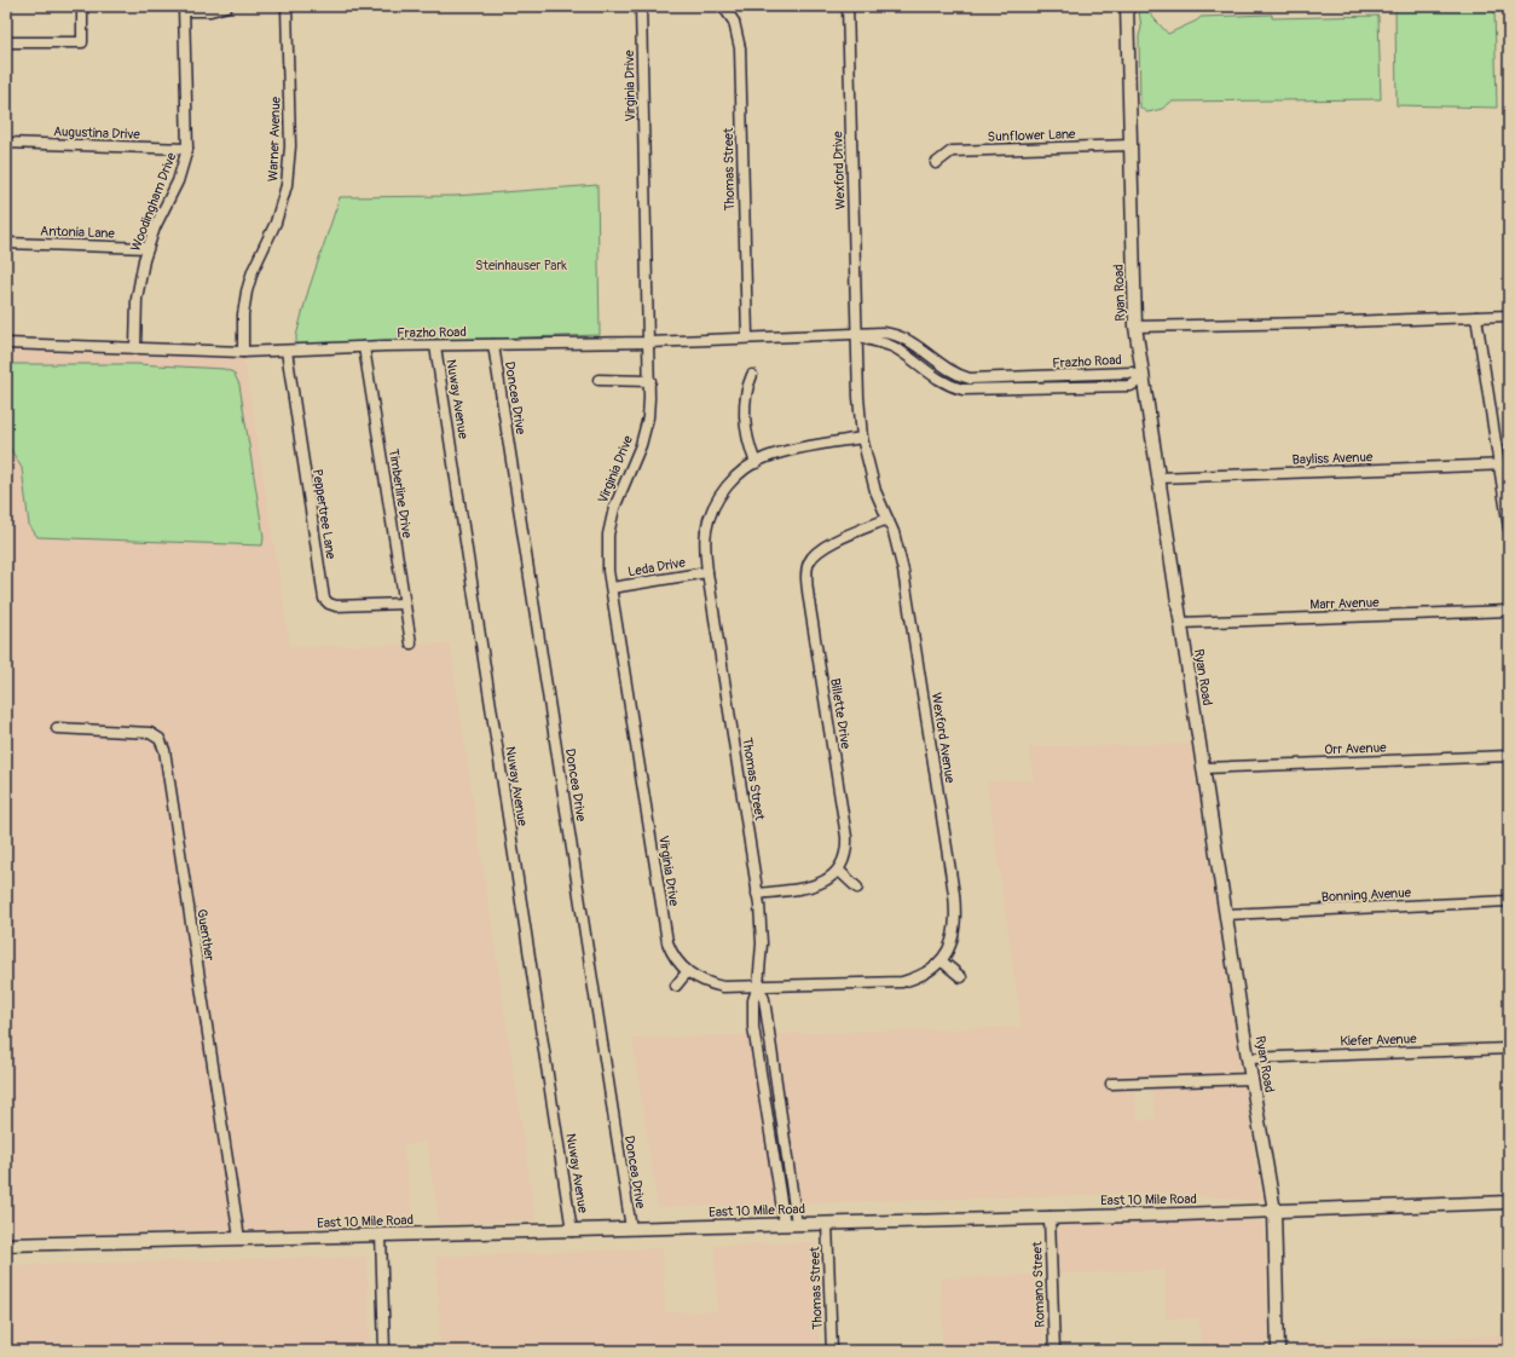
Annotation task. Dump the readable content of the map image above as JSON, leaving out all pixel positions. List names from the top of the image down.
{
  "streets": {
    "main road": ["Ryan Road", "East 10 Mile Road"],
    "street": [
      "Virginia Drive",
      "Augustina Drive",
      "Sunflower Lane",
      "Warner Avenue",
      "Thomas Street",
      "Wexford Drive",
      "Woodingham Drive",
      "Antonia Lane",
      "Frazho Road",
      "Doncea Drive",
      "Nuway Avenue",
      "Bayliss Avenue",
      "Timberline Drive",
      "Peppertree Lane",
      "Leda Drive",
      "Marr Avenue",
      "Billette Drive",
      "Wexford Avenue",
      "Orr Avenue",
      "Bonning Avenue",
      "Guenther",
      "Kiefer Avenue",
      "Romano Street"
    ]
  },
  "crossings": [
    ["Virginia Drive", "Thomas Street"],
    ["Virginia Drive", "Frazho Road"],
    ["Virginia Drive", "Leda Drive"],
    ["Virginia Drive", "Wexford Avenue"],
    ["Augustina Drive", "Woodingham Drive"],
    ["Sunflower Lane", "Ryan Road"],
    ["Warner Avenue", "Frazho Road"],
    ["Thomas Street", "Frazho Road"],
    ["Thomas Street", "Leda Drive"],
    ["Thomas Street", "Wexford Avenue"],
    ["Thomas Street", "East 10 Mile Road"],
    ["Wexford Drive", "Frazho Road"],
    ["Wexford Drive", "Wexford Avenue"],
    ["Woodingham Drive", "Antonia Lane"],
    ["Woodingham Drive", "Frazho Road"],
    ["Ryan Road", "Frazho Road"],
    ["Ryan Road", "Bayliss Avenue"],
    ["Ryan Road", "Marr Avenue"],
    ["Ryan Road", "Orr Avenue"],
    ["Ryan Road", "Bonning Avenue"],
    ["Ryan Road", "Kiefer Avenue"],
    ["Ryan Road", "East 10 Mile Road"],
    ["Frazho Road", "Doncea Drive"],
    ["Frazho Road", "Nuway Avenue"],
    ["Frazho Road", "Timberline Drive"],
    ["Frazho Road", "Peppertree Lane"],
    ["Frazho Road", "Wexford Avenue"],
    ["Doncea Drive", "East 10 Mile Road"],
    ["Nuway Avenue", "East 10 Mile Road"],
    ["Timberline Drive", "Peppertree Lane"],
    ["Billette Drive", "Wexford Avenue"],
    ["Guenther", "East 10 Mile Road"],
    ["East 10 Mile Road", "Romano Street"]
  ],
  "parks": ["Steinhauser Park"]
}
